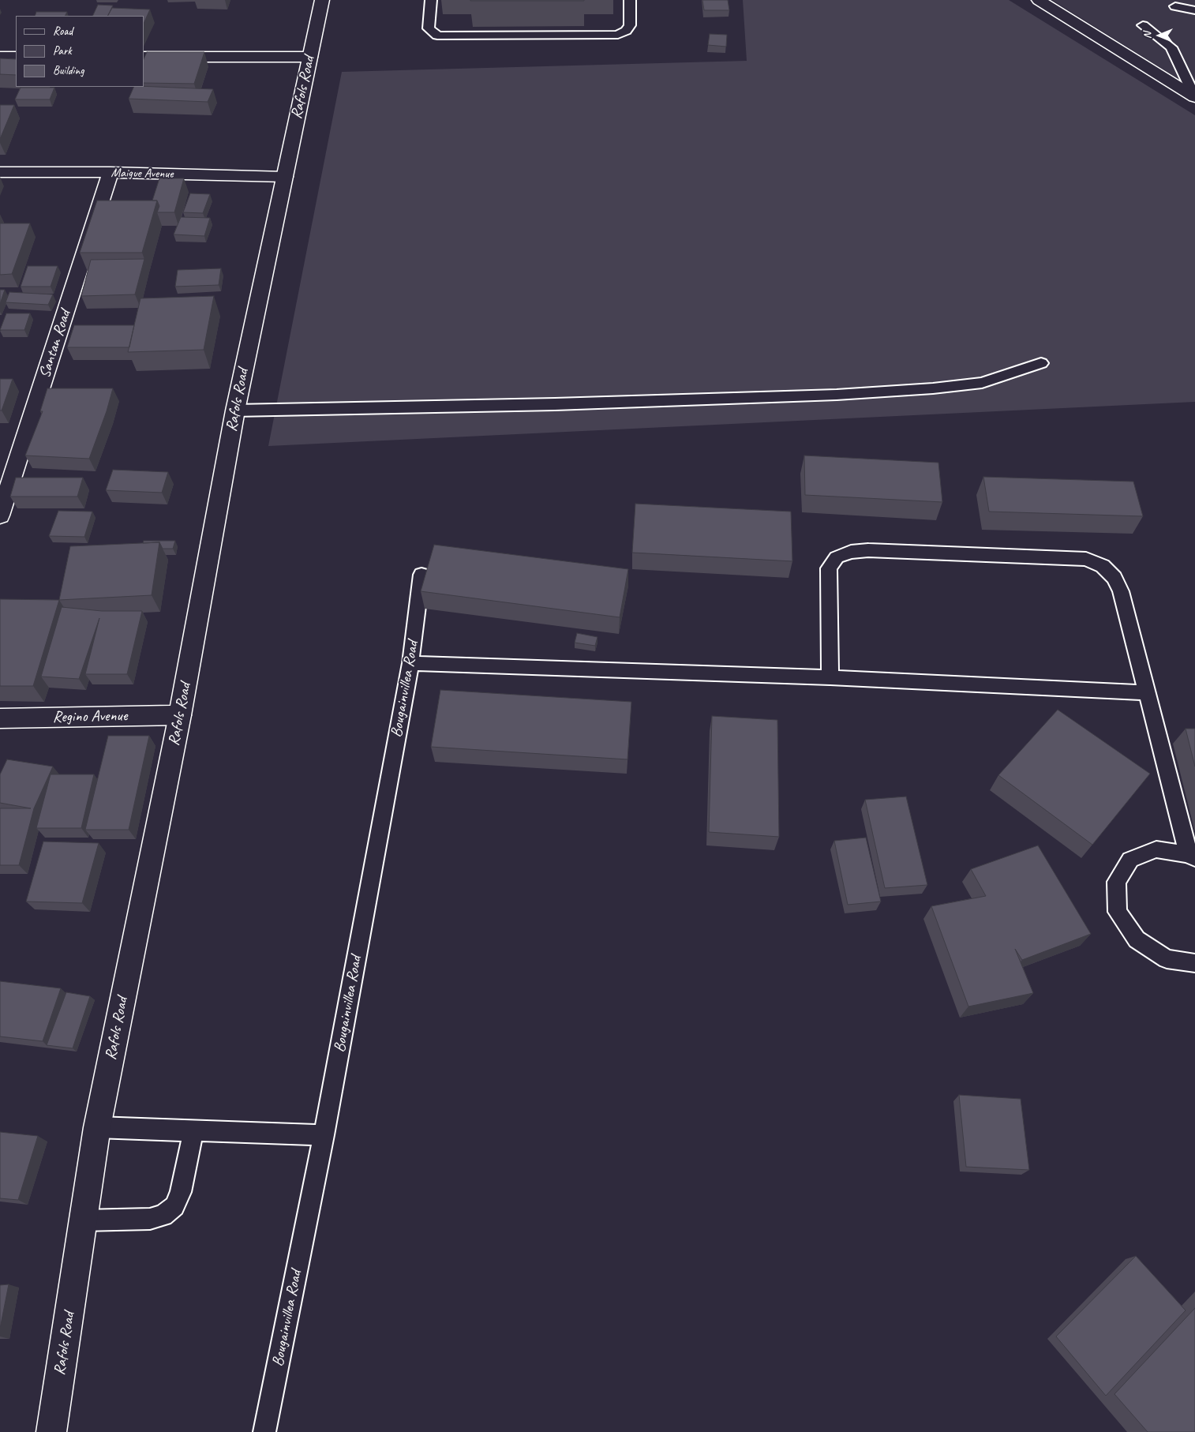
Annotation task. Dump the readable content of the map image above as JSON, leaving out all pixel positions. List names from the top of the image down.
{
  "streets": {
    "street": [
      "Rafols Road",
      "Maigue Avenue",
      "Santan Road",
      "Regino Avenue"
    ],
    "lane": ["Bougainvillea Road"]
  },
  "crossings": [
    ["Rafols Road", "Maigue Avenue"],
    ["Rafols Road", "Regino Avenue"],
    ["Maigue Avenue", "Santan Road"]
  ],
  "legend": ["Road", "Park", "Building"],
  "north": "left"
}
